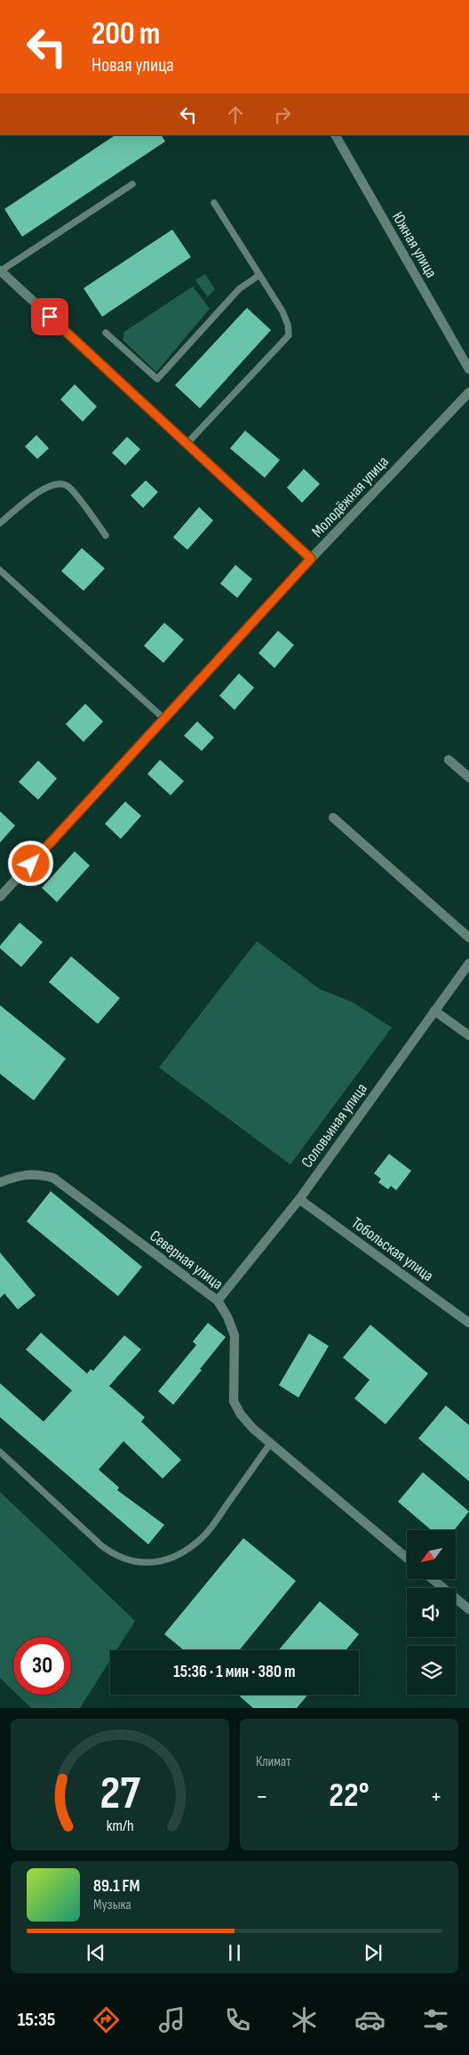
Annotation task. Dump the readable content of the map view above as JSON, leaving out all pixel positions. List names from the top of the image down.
{
  "streets": {
    "street": [
      "Южная улица",
      "Молодёжная улица",
      "Соловьиная улица",
      "Тобольская улица",
      "Северная улица"
    ]
  },
  "crossings": [
    ["Соловьиная улица", "Тобольская улица"],
    ["Соловьиная улица", "Северная улица"]
  ],
  "north": "bottom left",
  "page": {
    "turn": ["200 m", "Новая улица"],
    "limit": "30",
    "trip": "15:36 · 1 мин · 380 m",
    "tile": "Климат",
    "heat": ["−", "22°", "+"],
    "song": ["89.1 FM", "Музыка"],
    "tabs": "15:35",
    "gauge": ["27", "km/h"]
  }
}
